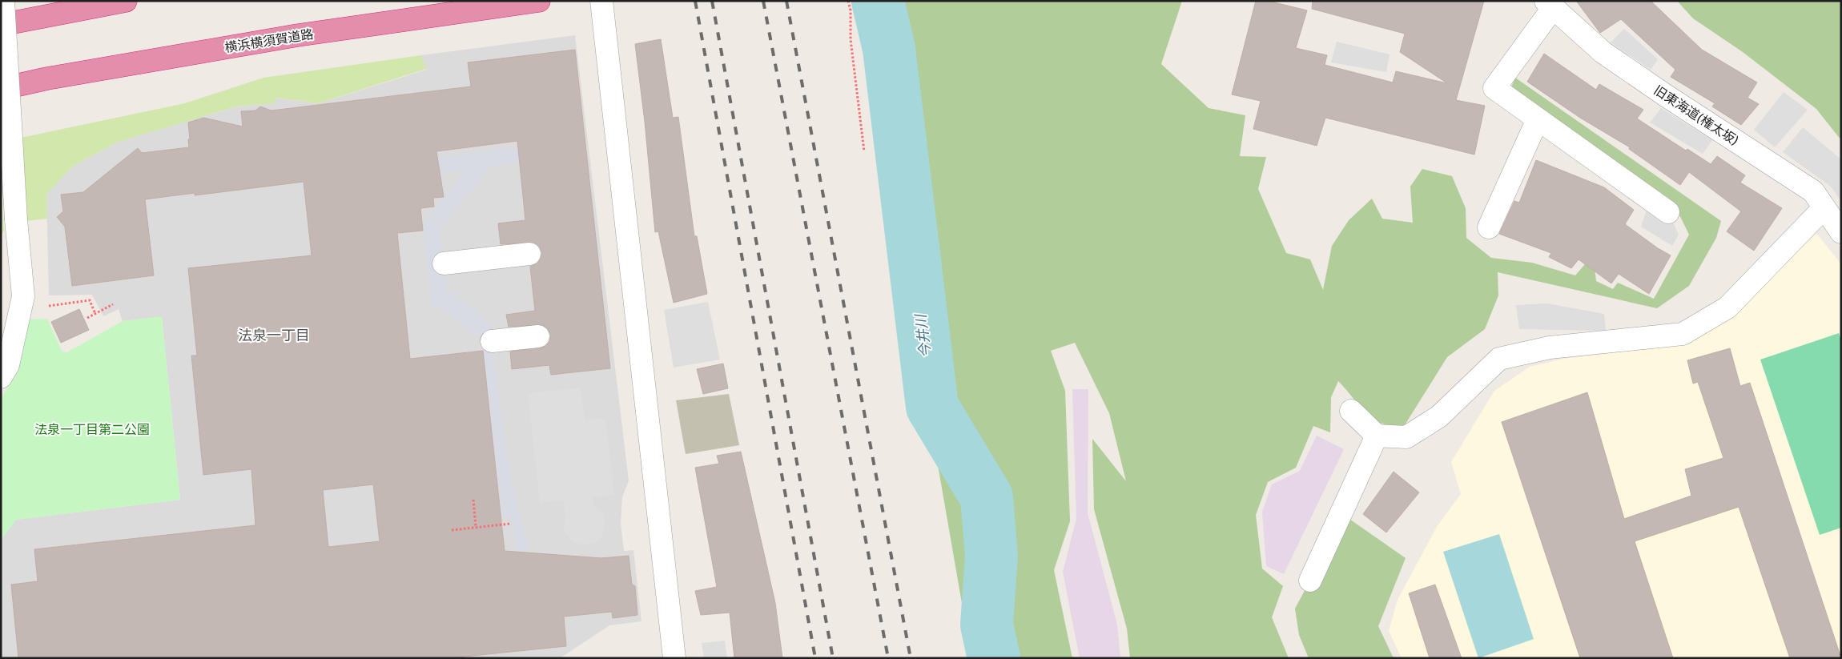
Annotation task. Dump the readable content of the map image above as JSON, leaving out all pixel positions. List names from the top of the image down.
{
  "streets": {
    "highway": ["横浜横須賀道路"],
    "street": ["旧東海道(権太坂)"]
  },
  "districts": ["法泉一丁目"],
  "water": ["今井川"],
  "parks": ["法泉一丁目第二公園"]
}
